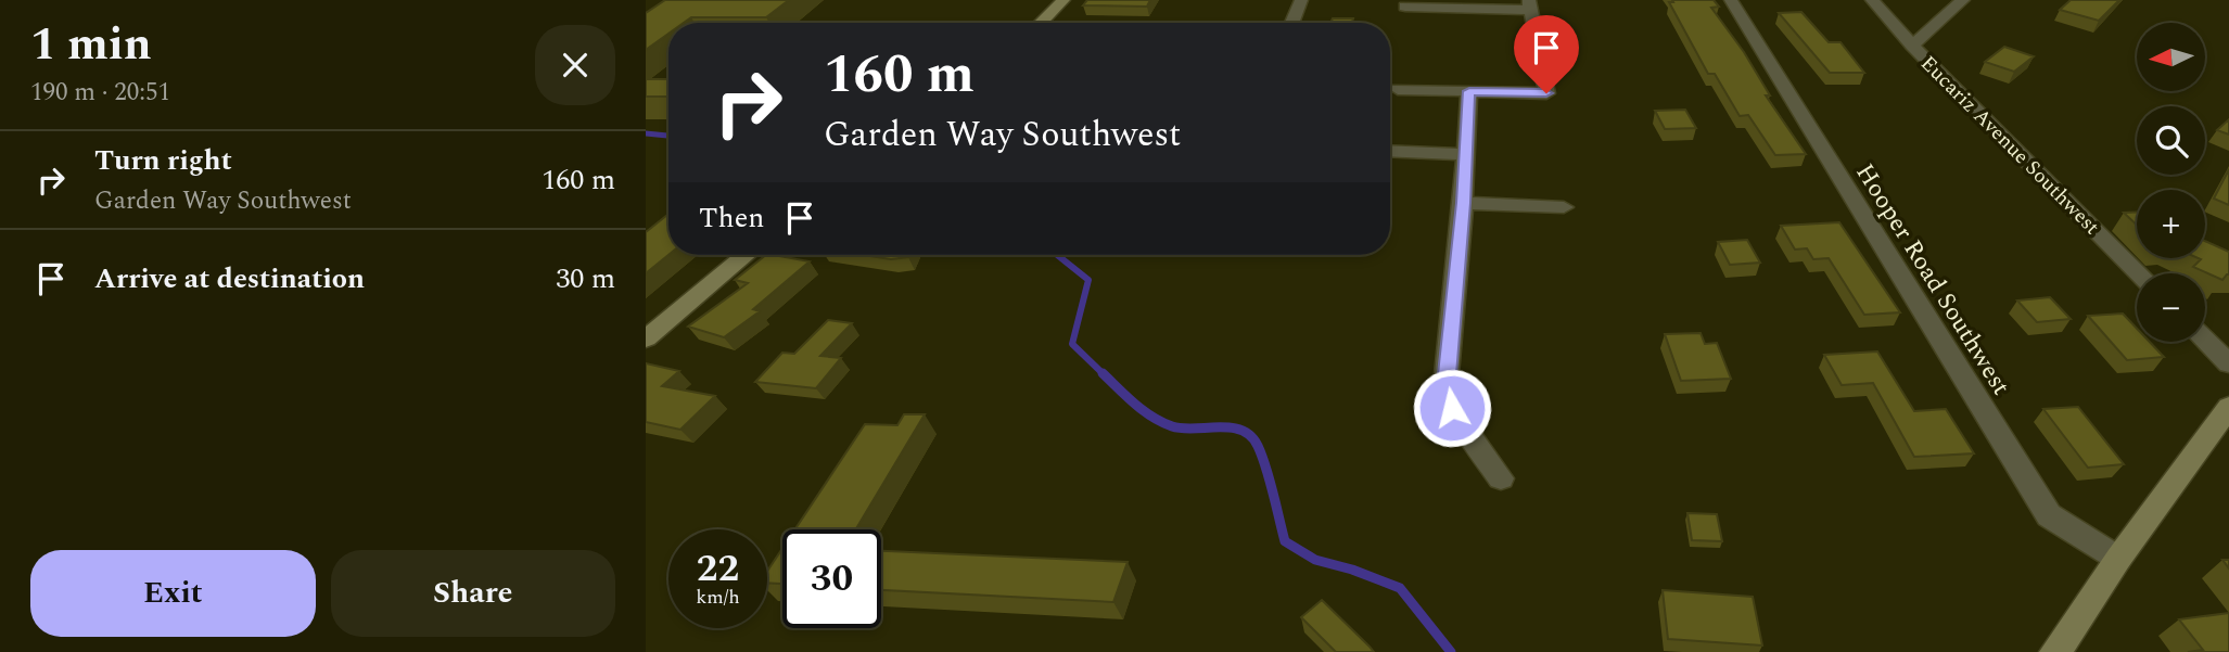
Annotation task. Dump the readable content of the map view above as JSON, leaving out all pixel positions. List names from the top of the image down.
{
  "streets": {
    "street": ["Eucariz Avenue Southwest", "Hooper Road Southwest"]
  },
  "north": "left",
  "page": {
    "heading": ["1 min", "190 m · 20:51"],
    "map_buttons": ["+", "−"],
    "turn": ["160 m", "Garden Way Southwest"],
    "list": [
      {
        "name": "Turn right",
        "note": "Garden Way Southwest",
        "value": "160 m"
      },
      {
        "name": "Arrive at destination",
        "value": "30 m"
      }
    ],
    "then": "Then",
    "speed": "22 km/h",
    "limit": "30",
    "buttons": ["Exit", "Share"]
  }
}
